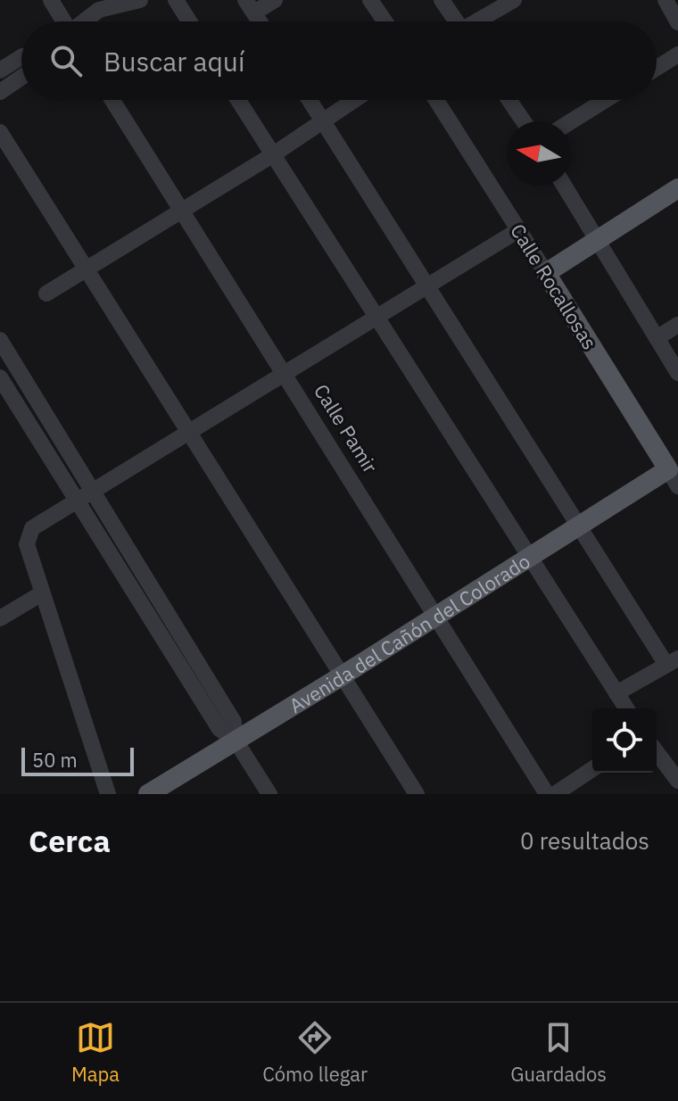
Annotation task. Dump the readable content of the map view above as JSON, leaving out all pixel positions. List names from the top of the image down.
{
  "streets": {
    "main road": ["Calle Rocallosas", "Avenida del Cañón del Colorado"],
    "street": ["Calle Pamir"]
  },
  "crossings": [
    ["Calle Rocallosas", "Avenida del Cañón del Colorado"],
    ["Calle Pamir", "Avenida del Cañón del Colorado"]
  ],
  "scale_bar": "50 m",
  "north": "left",
  "page": {
    "search": "Buscar aquí",
    "scale": "50 m",
    "heading": ["Cerca", "0 resultados"],
    "nav": ["Mapa", "Cómo llegar", "Guardados"]
  }
}
